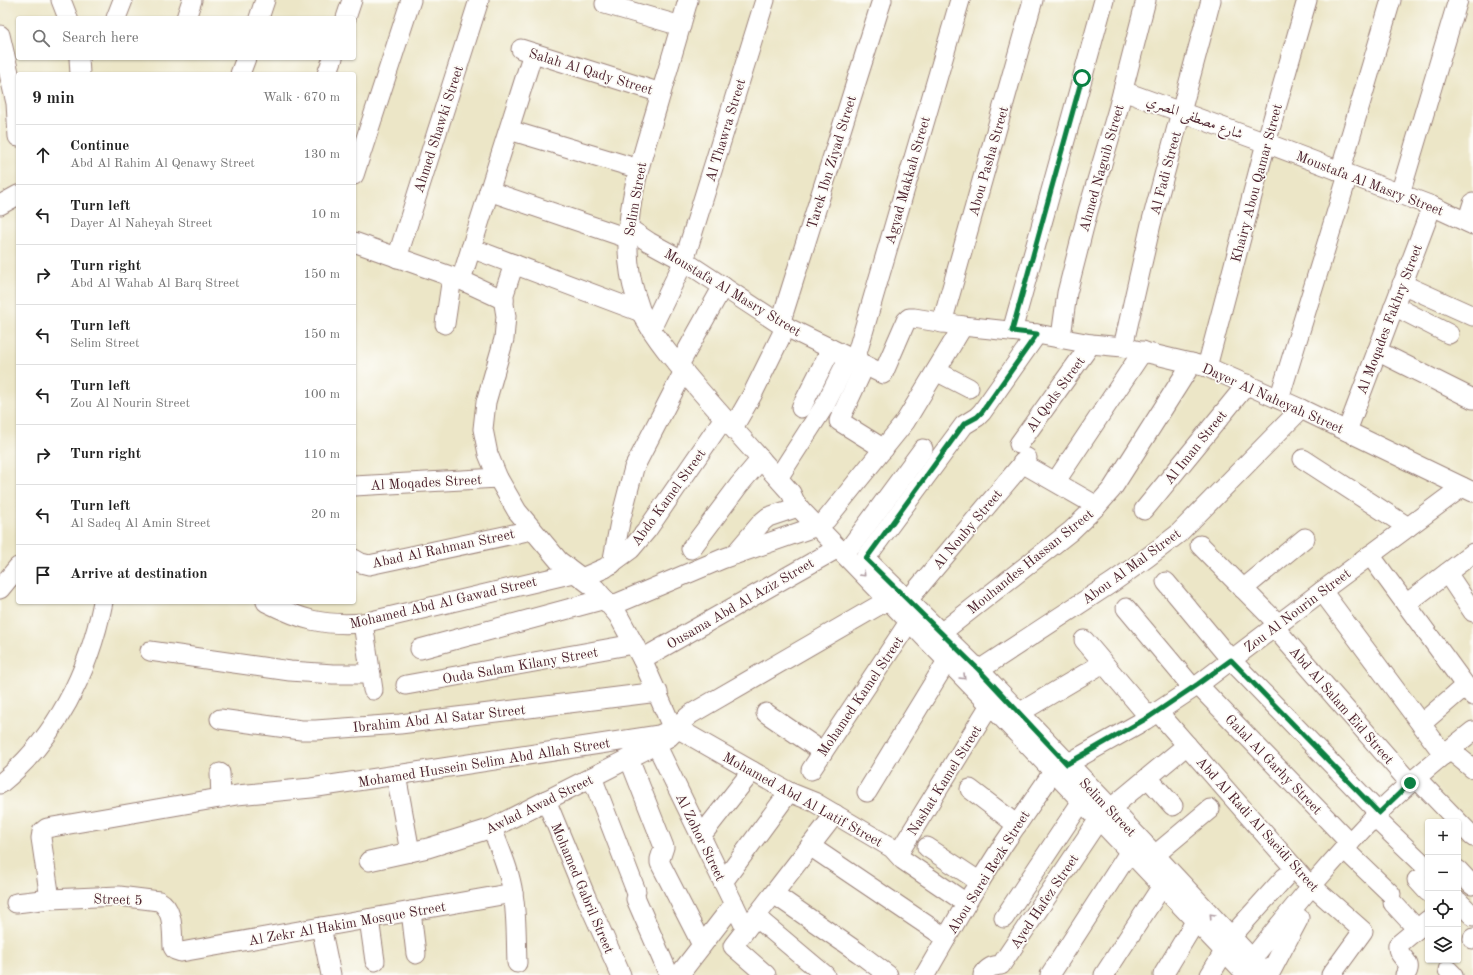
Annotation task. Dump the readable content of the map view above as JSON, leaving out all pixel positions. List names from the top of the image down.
{
  "streets": {
    "street": [
      "Salah Al Qady Street",
      "شارع مصطفى المصري",
      "Ahmed Shawki Street",
      "Al Thawra Street",
      "Abou Pasha Street",
      "Tarek Ibn Ziyad Street",
      "Ahmed Naguib Street",
      "Al Fadi Street",
      "Agyad Makkah Street",
      "Khairy Abou Qamar Street",
      "Moustafa Al Masry Street",
      "Selim Street",
      "Al Moqades Fakhry Street",
      "Al Qods Street",
      "Dayer Al Naheyah Street",
      "Al Iman Street",
      "Al Moqades Street",
      "Abdo Kamel Street",
      "Al Nouby Street",
      "Abad Al Rahman Street",
      "Mouhandes Hassan Street",
      "Abou Al Mal Street",
      "Mohamed Abd Al Gawad Street",
      "Ousama Abd Al Aziz Street",
      "Zou Al Nourin Street",
      "Ouda Salam Kilany Street",
      "Mohamed Kamel Street",
      "Abd Al Salam Eid Street",
      "Ibrahim Abd Al Satar Street",
      "Mohamed Hussein Selim Abd Allah Street",
      "Galal Al Garhy Street",
      "Nashat Kamel Street",
      "Mohamed Abd Al Latif Street",
      "Awlad Awad Street",
      "Abd Al Radi Al Saeidi Street",
      "Al Zohor Street",
      "Abou Sarei Rezk Street",
      "Mohamed Gabril Street",
      "Street 5",
      "Ayed Hafez Street",
      "Al Zekr Al Hakim Mosque Street"
    ]
  },
  "crossings": [
    ["Salah Al Qady Street", "Selim Street"],
    ["شارع مصطفى المصري", "Ahmed Naguib Street"],
    ["شارع مصطفى المصري", "Al Fadi Street"],
    ["شارع مصطفى المصري", "Khairy Abou Qamar Street"],
    ["شارع مصطفى المصري", "Moustafa Al Masry Street"],
    ["Al Thawra Street", "Moustafa Al Masry Street"],
    ["Al Thawra Street", "Selim Street"],
    ["Abou Pasha Street", "Dayer Al Naheyah Street"],
    ["Tarek Ibn Ziyad Street", "Moustafa Al Masry Street"],
    ["Tarek Ibn Ziyad Street", "Selim Street"],
    ["Tarek Ibn Ziyad Street", "Abdo Kamel Street"],
    ["Ahmed Naguib Street", "Dayer Al Naheyah Street"],
    ["Al Fadi Street", "Dayer Al Naheyah Street"],
    ["Agyad Makkah Street", "Moustafa Al Masry Street"],
    ["Khairy Abou Qamar Street", "Moustafa Al Masry Street"],
    ["Khairy Abou Qamar Street", "Dayer Al Naheyah Street"],
    ["Khairy Abou Qamar Street", "Mouhandes Hassan Street"],
    ["Moustafa Al Masry Street", "Selim Street"],
    ["Moustafa Al Masry Street", "Al Moqades Fakhry Street"],
    ["Moustafa Al Masry Street", "Dayer Al Naheyah Street"],
    ["Selim Street", "Abdo Kamel Street"],
    ["Selim Street", "Al Nouby Street"],
    ["Selim Street", "Mouhandes Hassan Street"],
    ["Selim Street", "Abou Al Mal Street"],
    ["Selim Street", "Ousama Abd Al Aziz Street"],
    ["Selim Street", "Zou Al Nourin Street"],
    ["Selim Street", "Mohamed Kamel Street"],
    ["Selim Street", "Mohamed Hussein Selim Abd Allah Street"],
    ["Selim Street", "Nashat Kamel Street"],
    ["Selim Street", "Abou Sarei Rezk Street"],
    ["Selim Street", "Ayed Hafez Street"],
    ["Al Moqades Fakhry Street", "Dayer Al Naheyah Street"],
    ["Al Qods Street", "Dayer Al Naheyah Street"],
    ["Al Qods Street", "Al Nouby Street"],
    ["Dayer Al Naheyah Street", "Al Iman Street"],
    ["Dayer Al Naheyah Street", "Mouhandes Hassan Street"],
    ["Dayer Al Naheyah Street", "Abou Al Mal Street"],
    ["Dayer Al Naheyah Street", "Zou Al Nourin Street"],
    ["Abdo Kamel Street", "Mohamed Abd Al Gawad Street"],
    ["Ousama Abd Al Aziz Street", "Ouda Salam Kilany Street"],
    ["Zou Al Nourin Street", "Abd Al Salam Eid Street"],
    ["Zou Al Nourin Street", "Galal Al Garhy Street"],
    ["Zou Al Nourin Street", "Abd Al Radi Al Saeidi Street"],
    ["Zou Al Nourin Street", "Abou Sarei Rezk Street"],
    ["Mohamed Hussein Selim Abd Allah Street", "Mohamed Abd Al Latif Street"],
    ["Mohamed Hussein Selim Abd Allah Street", "Awlad Awad Street"],
    ["Mohamed Hussein Selim Abd Allah Street", "Street 5"],
    ["Nashat Kamel Street", "Mohamed Abd Al Latif Street"],
    ["Mohamed Abd Al Latif Street", "Awlad Awad Street"],
    ["Mohamed Abd Al Latif Street", "Abou Sarei Rezk Street"],
    ["Awlad Awad Street", "Al Zohor Street"],
    ["Awlad Awad Street", "Mohamed Gabril Street"],
    ["Abd Al Radi Al Saeidi Street", "Ayed Hafez Street"],
    ["Street 5", "Al Zekr Al Hakim Mosque Street"]
  ],
  "page": {
    "search": "Search here",
    "heading": ["9 min", "Walk · 670 m"],
    "list": [
      ["Continue", "Abd Al Rahim Al Qenawy Street", "130 m"],
      ["Turn left", "Dayer Al Naheyah Street", "10 m"],
      ["Turn right", "Abd Al Wahab Al Barq Street", "150 m"],
      ["Turn left", "Selim Street", "150 m"],
      ["Turn left", "Zou Al Nourin Street", "100 m"],
      ["Turn right", "110 m"],
      ["Turn left", "Al Sadeq Al Amin Street", "20 m"],
      "Arrive at destination"
    ],
    "map_buttons": ["+", "−"]
  }
}
